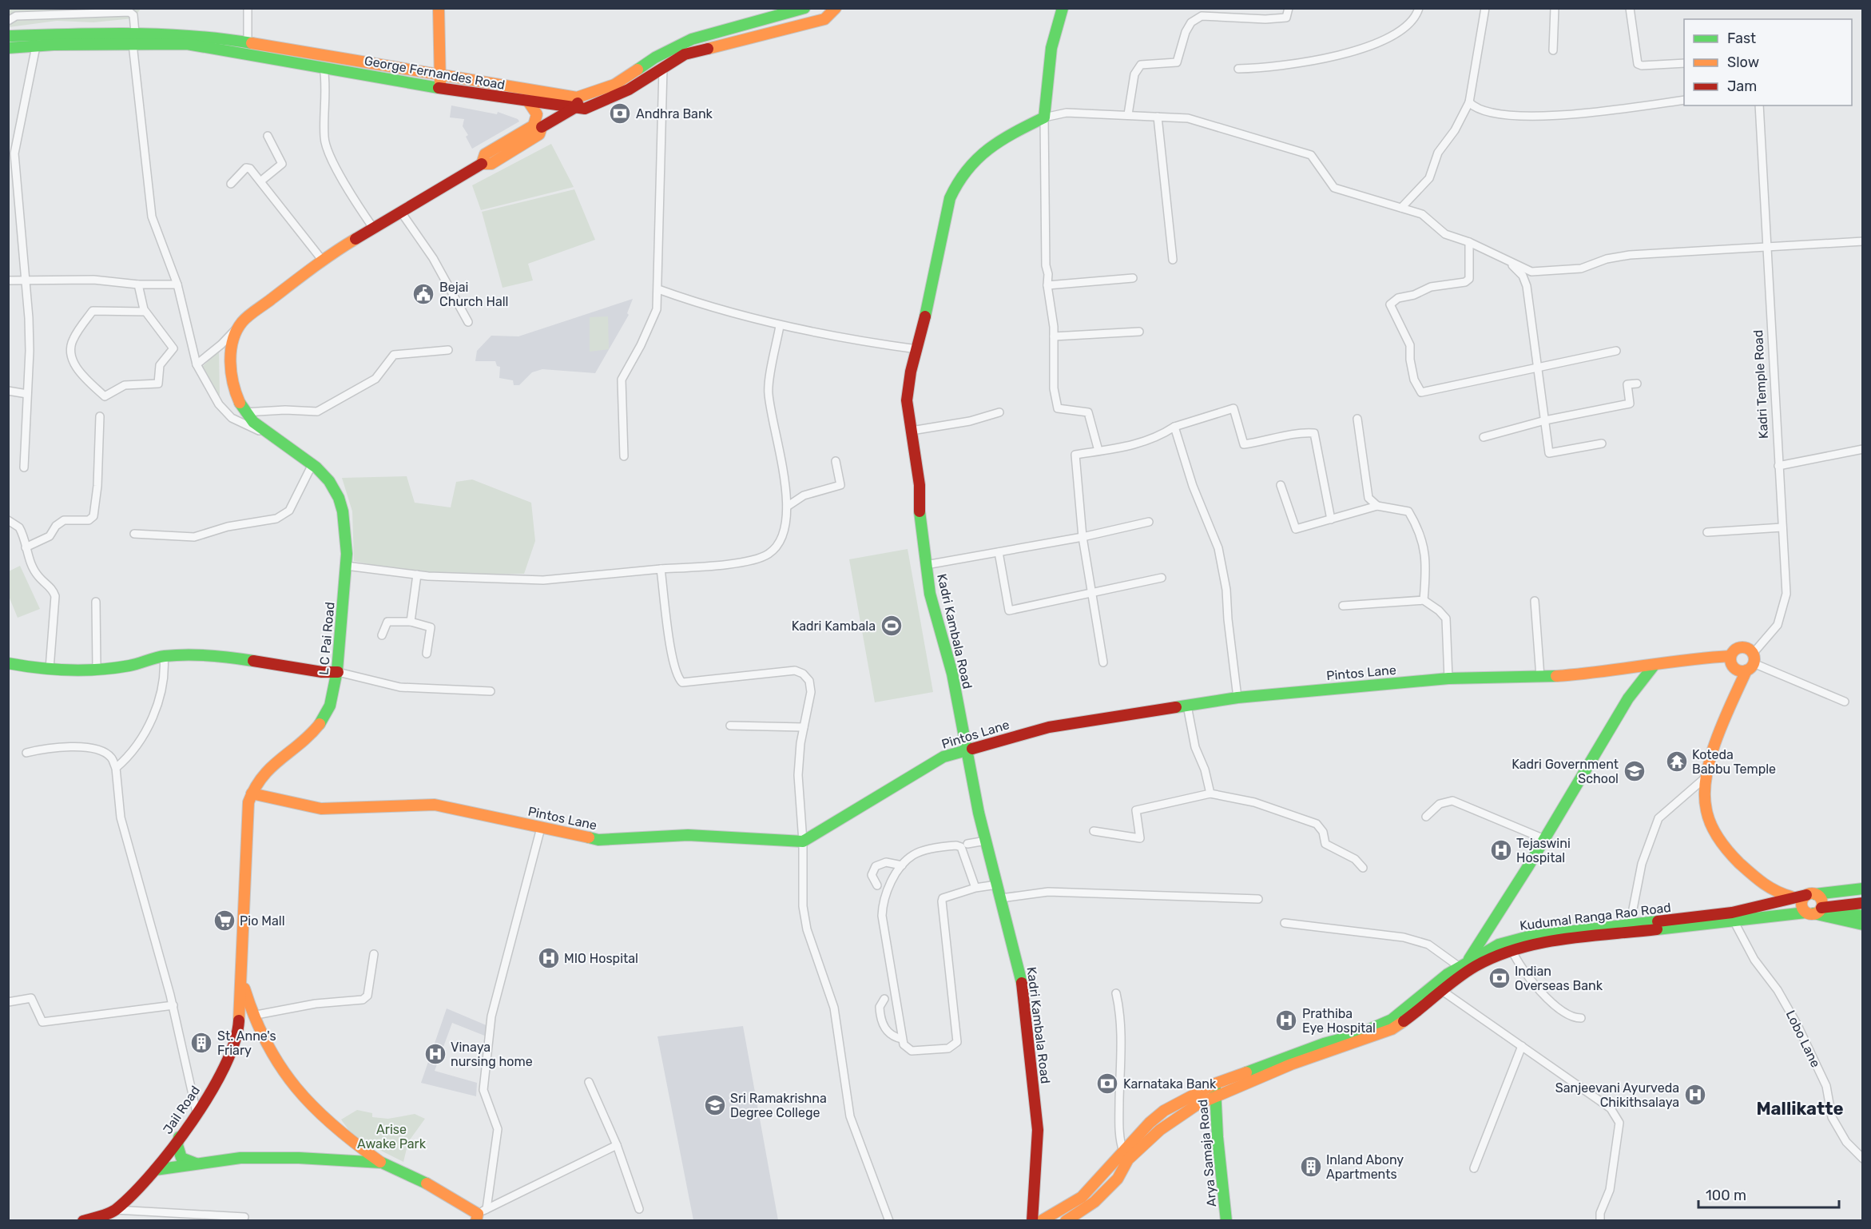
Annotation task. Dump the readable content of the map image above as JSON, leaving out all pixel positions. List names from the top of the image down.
{
  "streets": {
    "street": [
      "George Fernandes Road",
      "Kadri Temple Road",
      "Kadri Kambala Road",
      "L C Pai Road",
      "Pintos Lane",
      "Kudumal Ranga Rao Road",
      "Lobo Lane",
      "Jail Road",
      "Arya Samaja Road"
    ]
  },
  "crossings": [
    ["Kadri Temple Road", "Pintos Lane"],
    ["Kadri Temple Road", "Kudumal Ranga Rao Road"],
    ["Kadri Kambala Road", "Pintos Lane"],
    ["L C Pai Road", "Pintos Lane"],
    ["L C Pai Road", "Jail Road"],
    ["Kudumal Ranga Rao Road", "Arya Samaja Road"]
  ],
  "districts": ["Mallikatte"],
  "parks": ["Arise Awake Park"],
  "places": {
    "bank": ["Andhra Bank", "Indian Overseas Bank", "Karnataka Bank"],
    "public building": ["Bejai Church Hall"],
    "sports": ["Kadri Kambala"],
    "temple": ["Koteda Babbu Temple"],
    "school or university": ["Kadri Government School", "Sri Ramakrishna Degree College"],
    "hospital": [
      "Tejaswini Hospital",
      "MIO Hospital",
      "Prathiba Eye Hospital",
      "Vinaya nursing home",
      "Sanjeevani Ayurveda Chikithsalaya"
    ],
    "supermarket": ["Pio Mall"],
    "building": ["St. Anne's Friary", "Inland Abony Apartments"]
  },
  "legend": ["Fast", "Slow", "Jam"],
  "scale_bar": "100 m"
}
